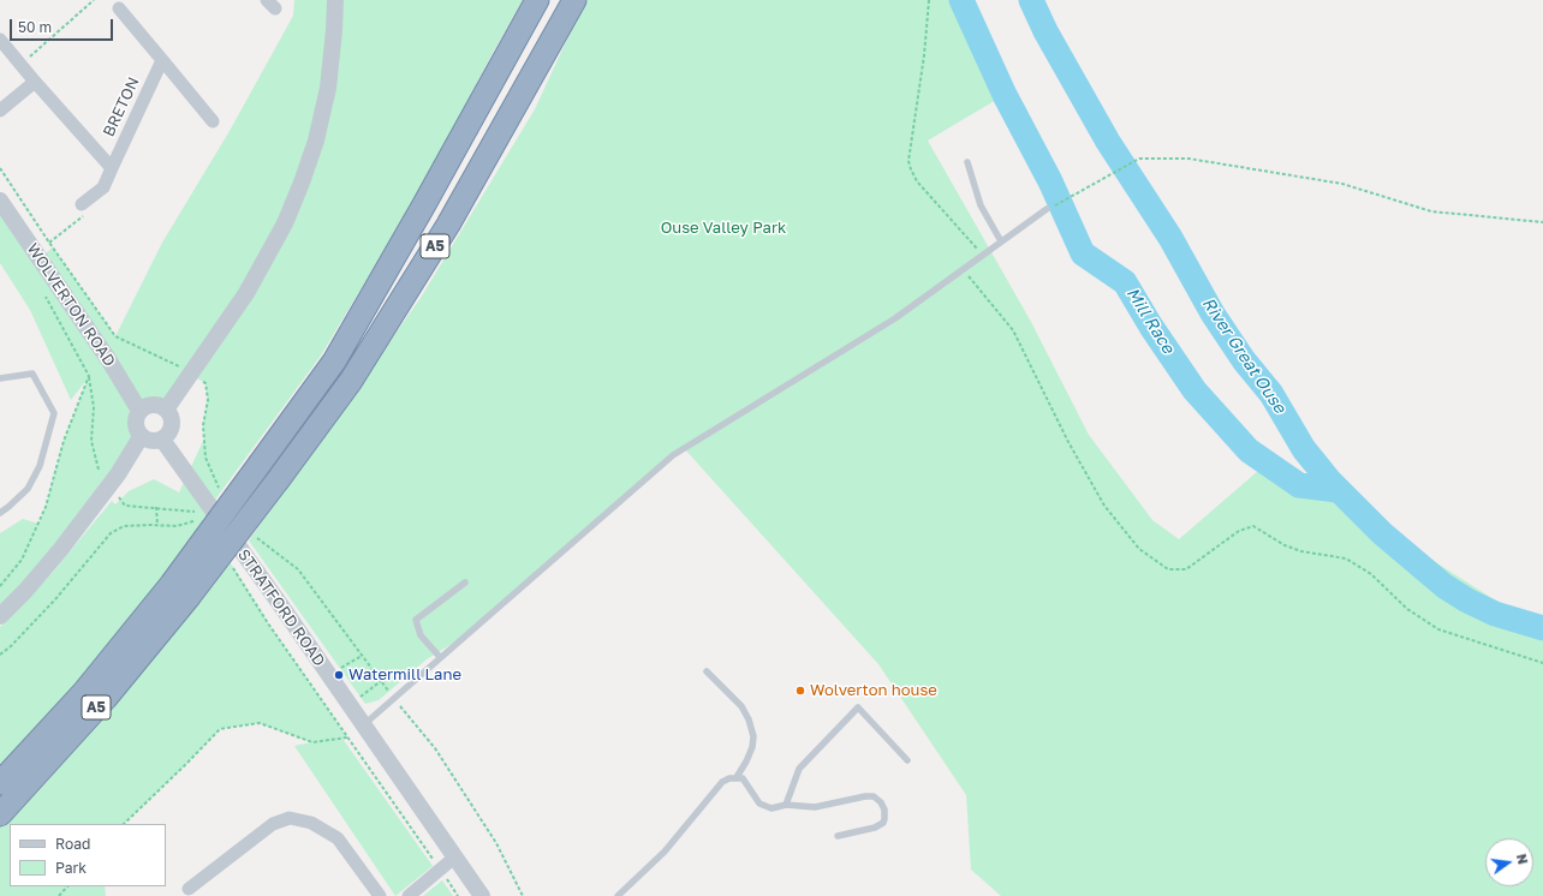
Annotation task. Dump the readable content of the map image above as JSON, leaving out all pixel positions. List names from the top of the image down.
{
  "streets": {
    "highway": ["A5"],
    "street": ["BRETON", "WOLVERTON ROAD", "STRATFORD ROAD"]
  },
  "crossings": [
    ["WOLVERTON ROAD", "STRATFORD ROAD"]
  ],
  "water": ["Mill Race", "River Great Ouse"],
  "parks": ["Ouse Valley Park"],
  "places": ["Watermill Lane", "Wolverton house"],
  "legend": ["Road", "Park"],
  "scale_bar": "50 m",
  "north": "right"
}
